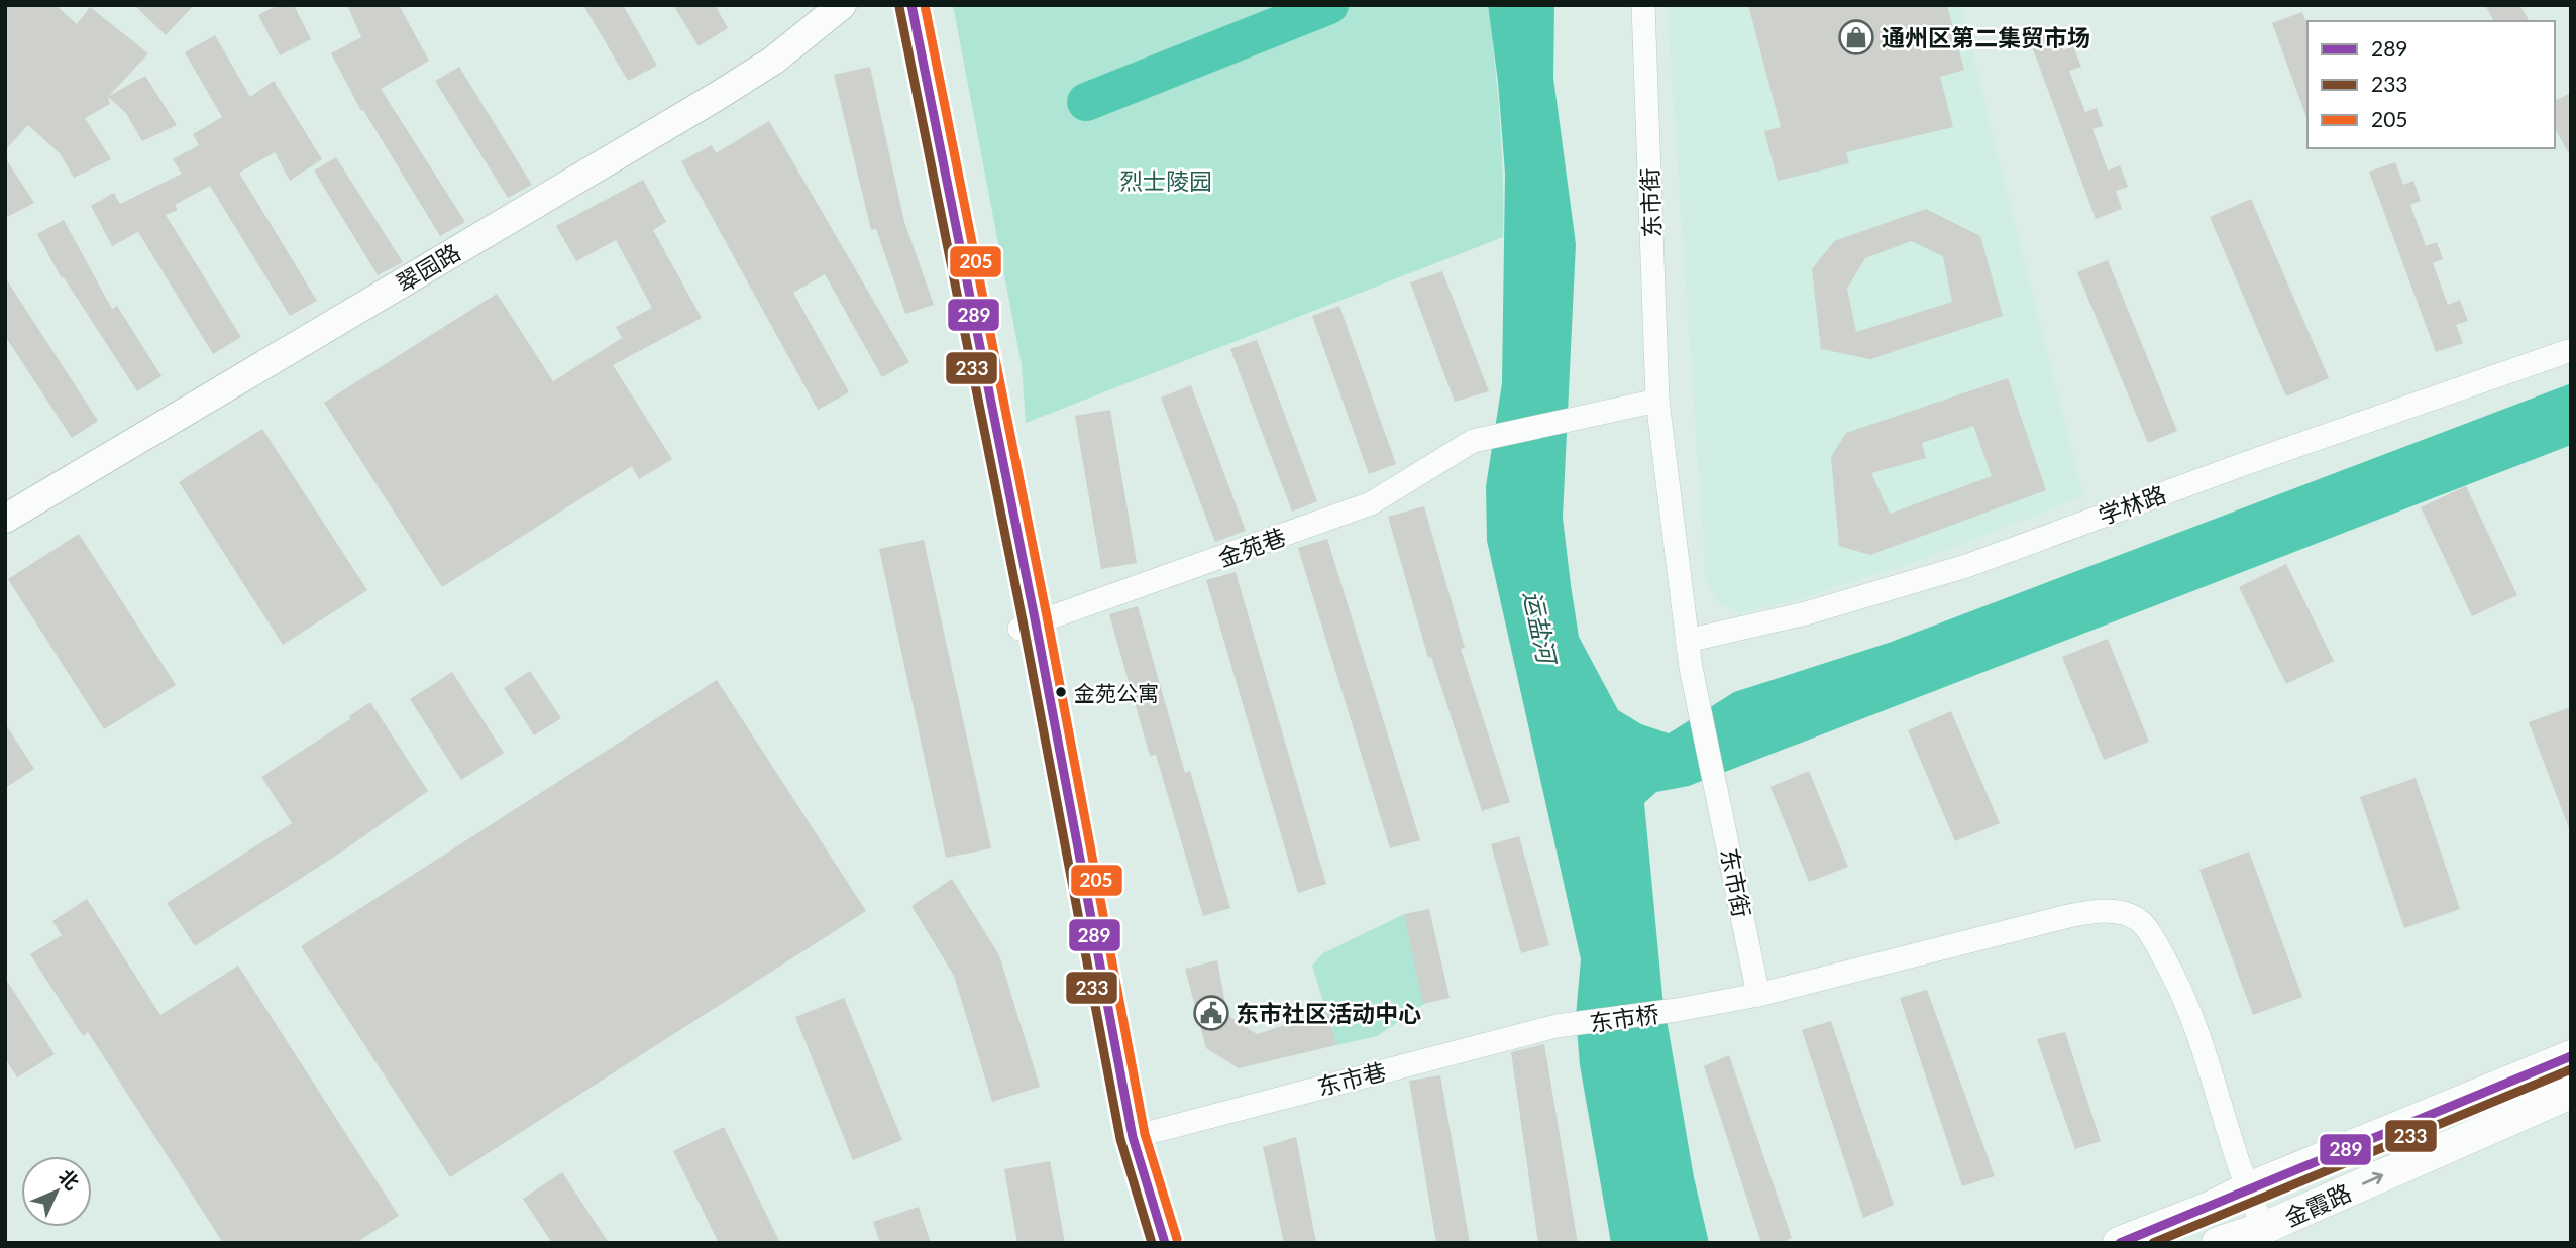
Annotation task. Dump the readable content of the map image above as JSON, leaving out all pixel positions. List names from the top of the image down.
{
  "streets": {
    "main road": ["金霞路"],
    "street": [
      "东市街",
      "翠园路",
      "学林路",
      "金苑巷",
      "东市桥",
      "东市巷"
    ]
  },
  "crossings": [
    ["东市街", "学林路"],
    ["东市街", "金苑巷"],
    ["东市街", "东市桥"],
    ["东市桥", "东市巷"],
    ["东市桥", "金霞路"]
  ],
  "water": ["运盐河"],
  "parks": ["烈士陵园"],
  "places": {
    "shop": ["通州区第二集贸市场"],
    "other": ["金苑公寓"],
    "public building": ["东市社区活动中心"]
  },
  "lines": ["transit line 289", "transit line 205", "transit line 233"],
  "legend": ["289", "233", "205"],
  "north": "top right"
}
